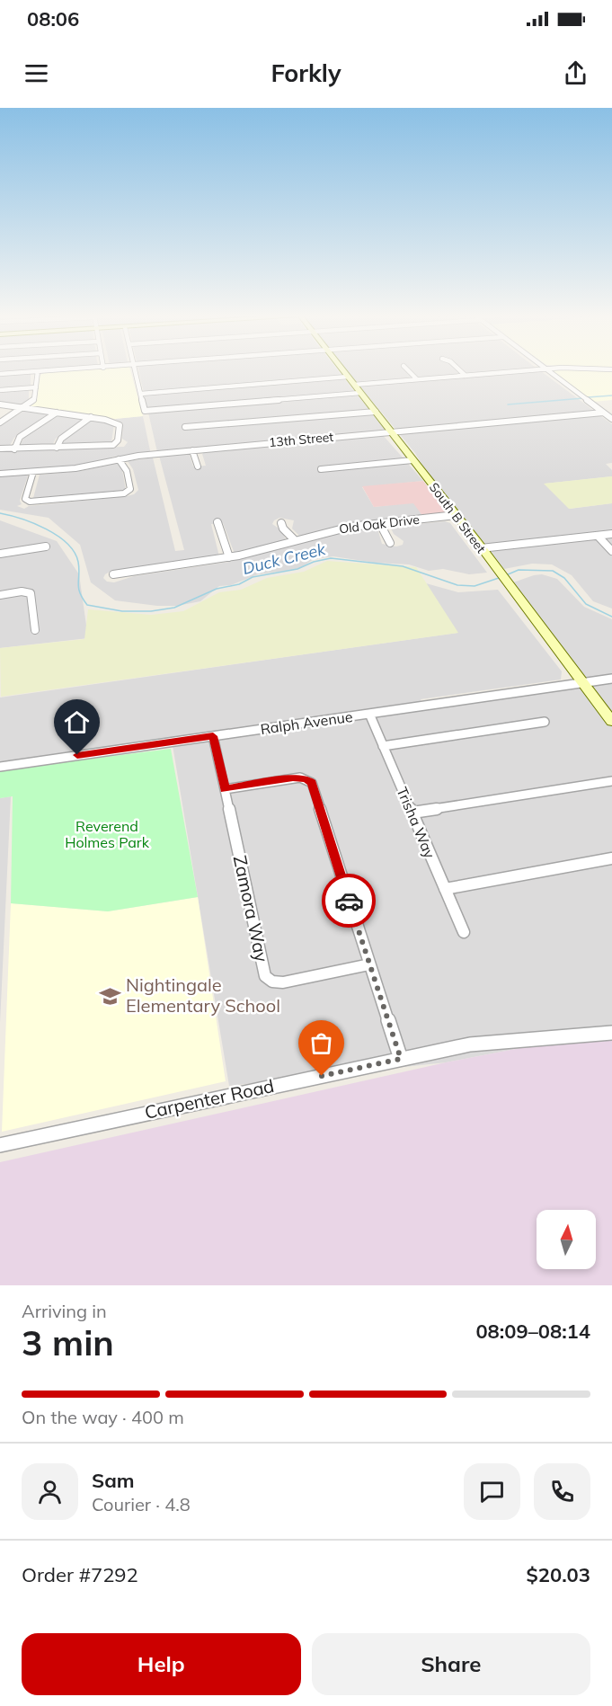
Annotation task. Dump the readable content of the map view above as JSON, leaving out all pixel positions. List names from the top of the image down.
{
  "streets": {
    "street": [
      "13th Street",
      "South B Street",
      "Old Oak Drive",
      "Ralph Avenue",
      "Trisha Way",
      "Zamora Way",
      "Carpenter Road"
    ]
  },
  "crossings": [
    ["13th Street", "South B Street"],
    ["South B Street", "Old Oak Drive"],
    ["South B Street", "Ralph Avenue"],
    ["Ralph Avenue", "Trisha Way"],
    ["Ralph Avenue", "Zamora Way"]
  ],
  "water": ["Duck Creek"],
  "parks": ["Reverend Holmes Park"],
  "places": {
    "school or university": ["Nightingale Elementary School"]
  },
  "north": "top",
  "page": {
    "status": "08:06",
    "header": "Forkly",
    "heading": ["3 min", "Arriving in", "08:09–08:14"],
    "panel": [
      "Sam",
      "Courier · 4.8",
      "Order #7292",
      "$20.03"
    ],
    "bar": "On the way · 400 m",
    "buttons": ["Help", "Share"]
  }
}
